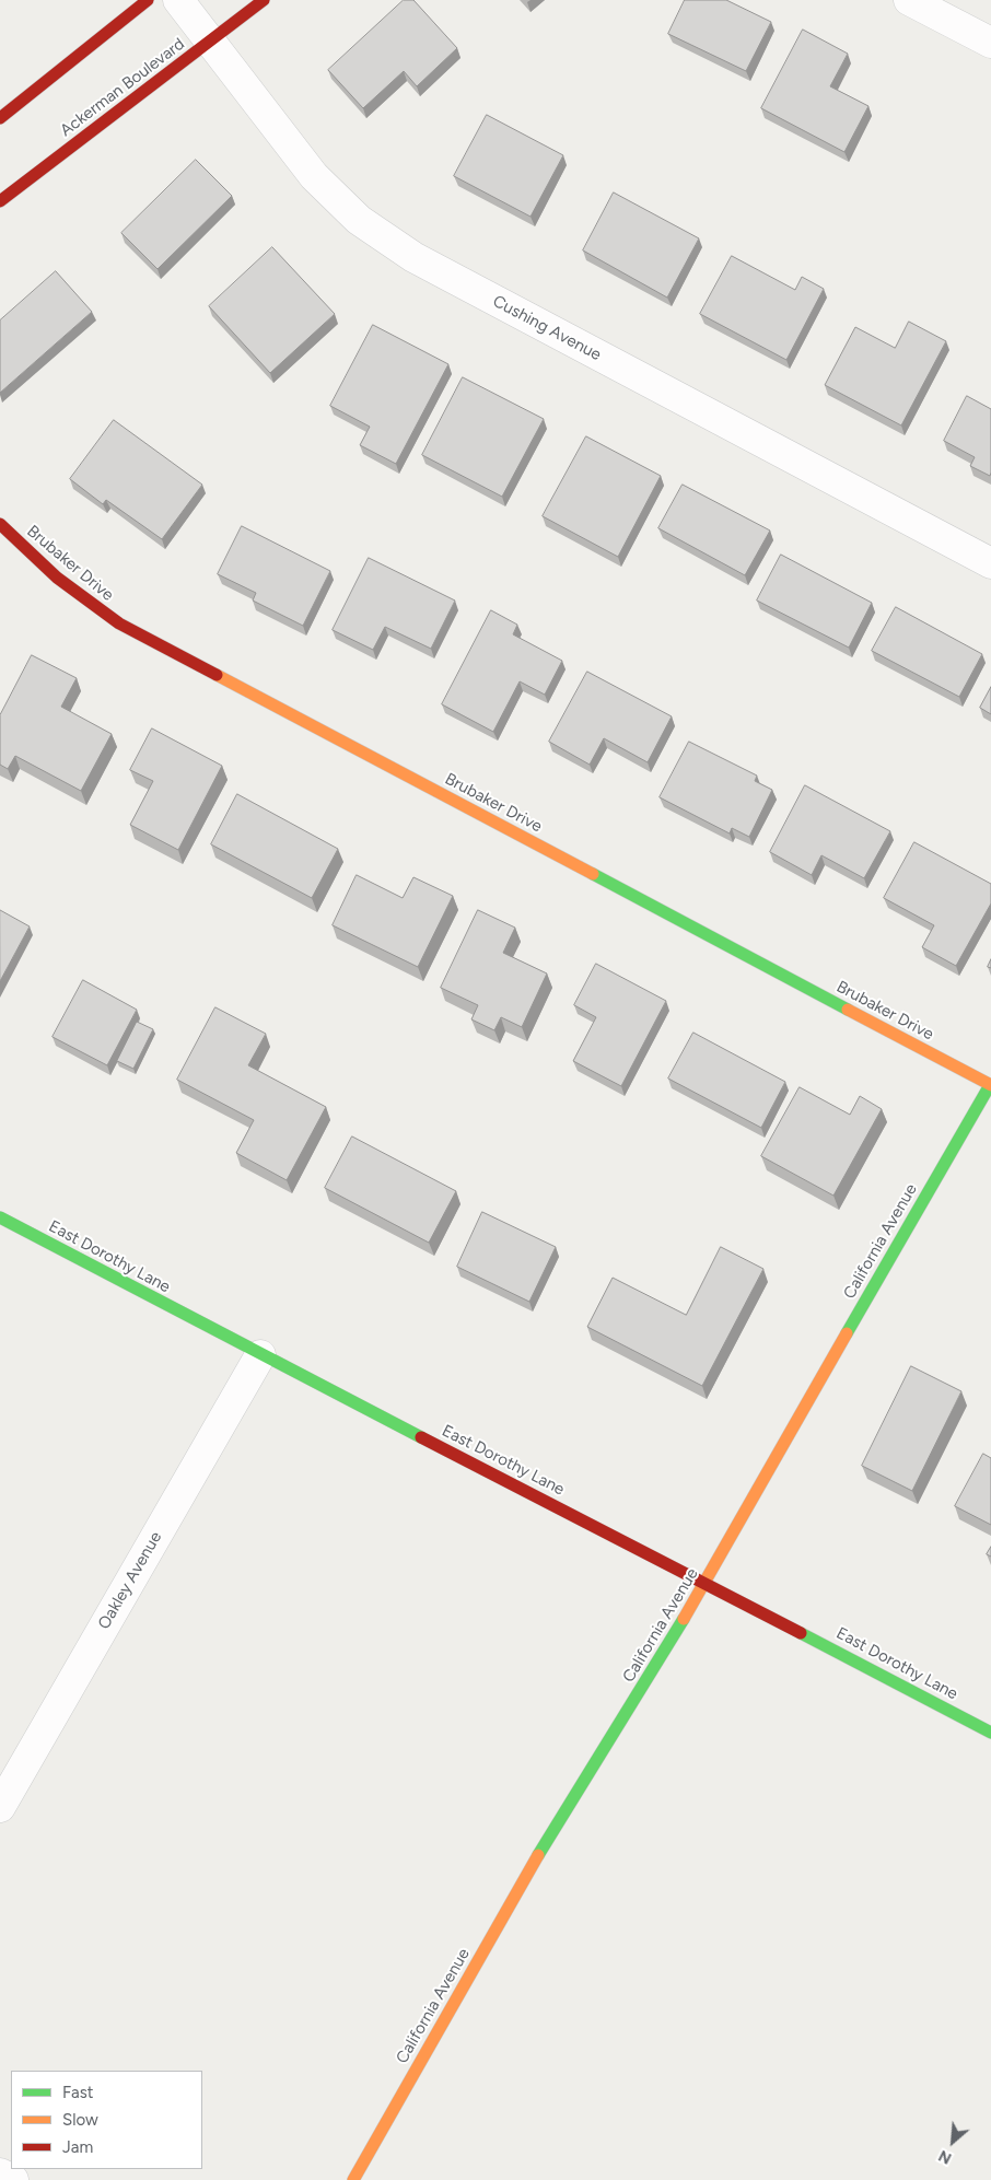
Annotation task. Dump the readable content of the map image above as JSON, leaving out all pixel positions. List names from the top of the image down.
{
  "streets": {
    "street": [
      "Ackerman Boulevard",
      "Cushing Avenue",
      "Brubaker Drive",
      "California Avenue",
      "East Dorothy Lane",
      "Oakley Avenue"
    ]
  },
  "crossings": [
    ["Ackerman Boulevard", "Cushing Avenue"],
    ["Brubaker Drive", "California Avenue"],
    ["California Avenue", "East Dorothy Lane"],
    ["East Dorothy Lane", "Oakley Avenue"]
  ],
  "legend": ["Fast", "Slow", "Jam"],
  "north": "bottom left"
}
